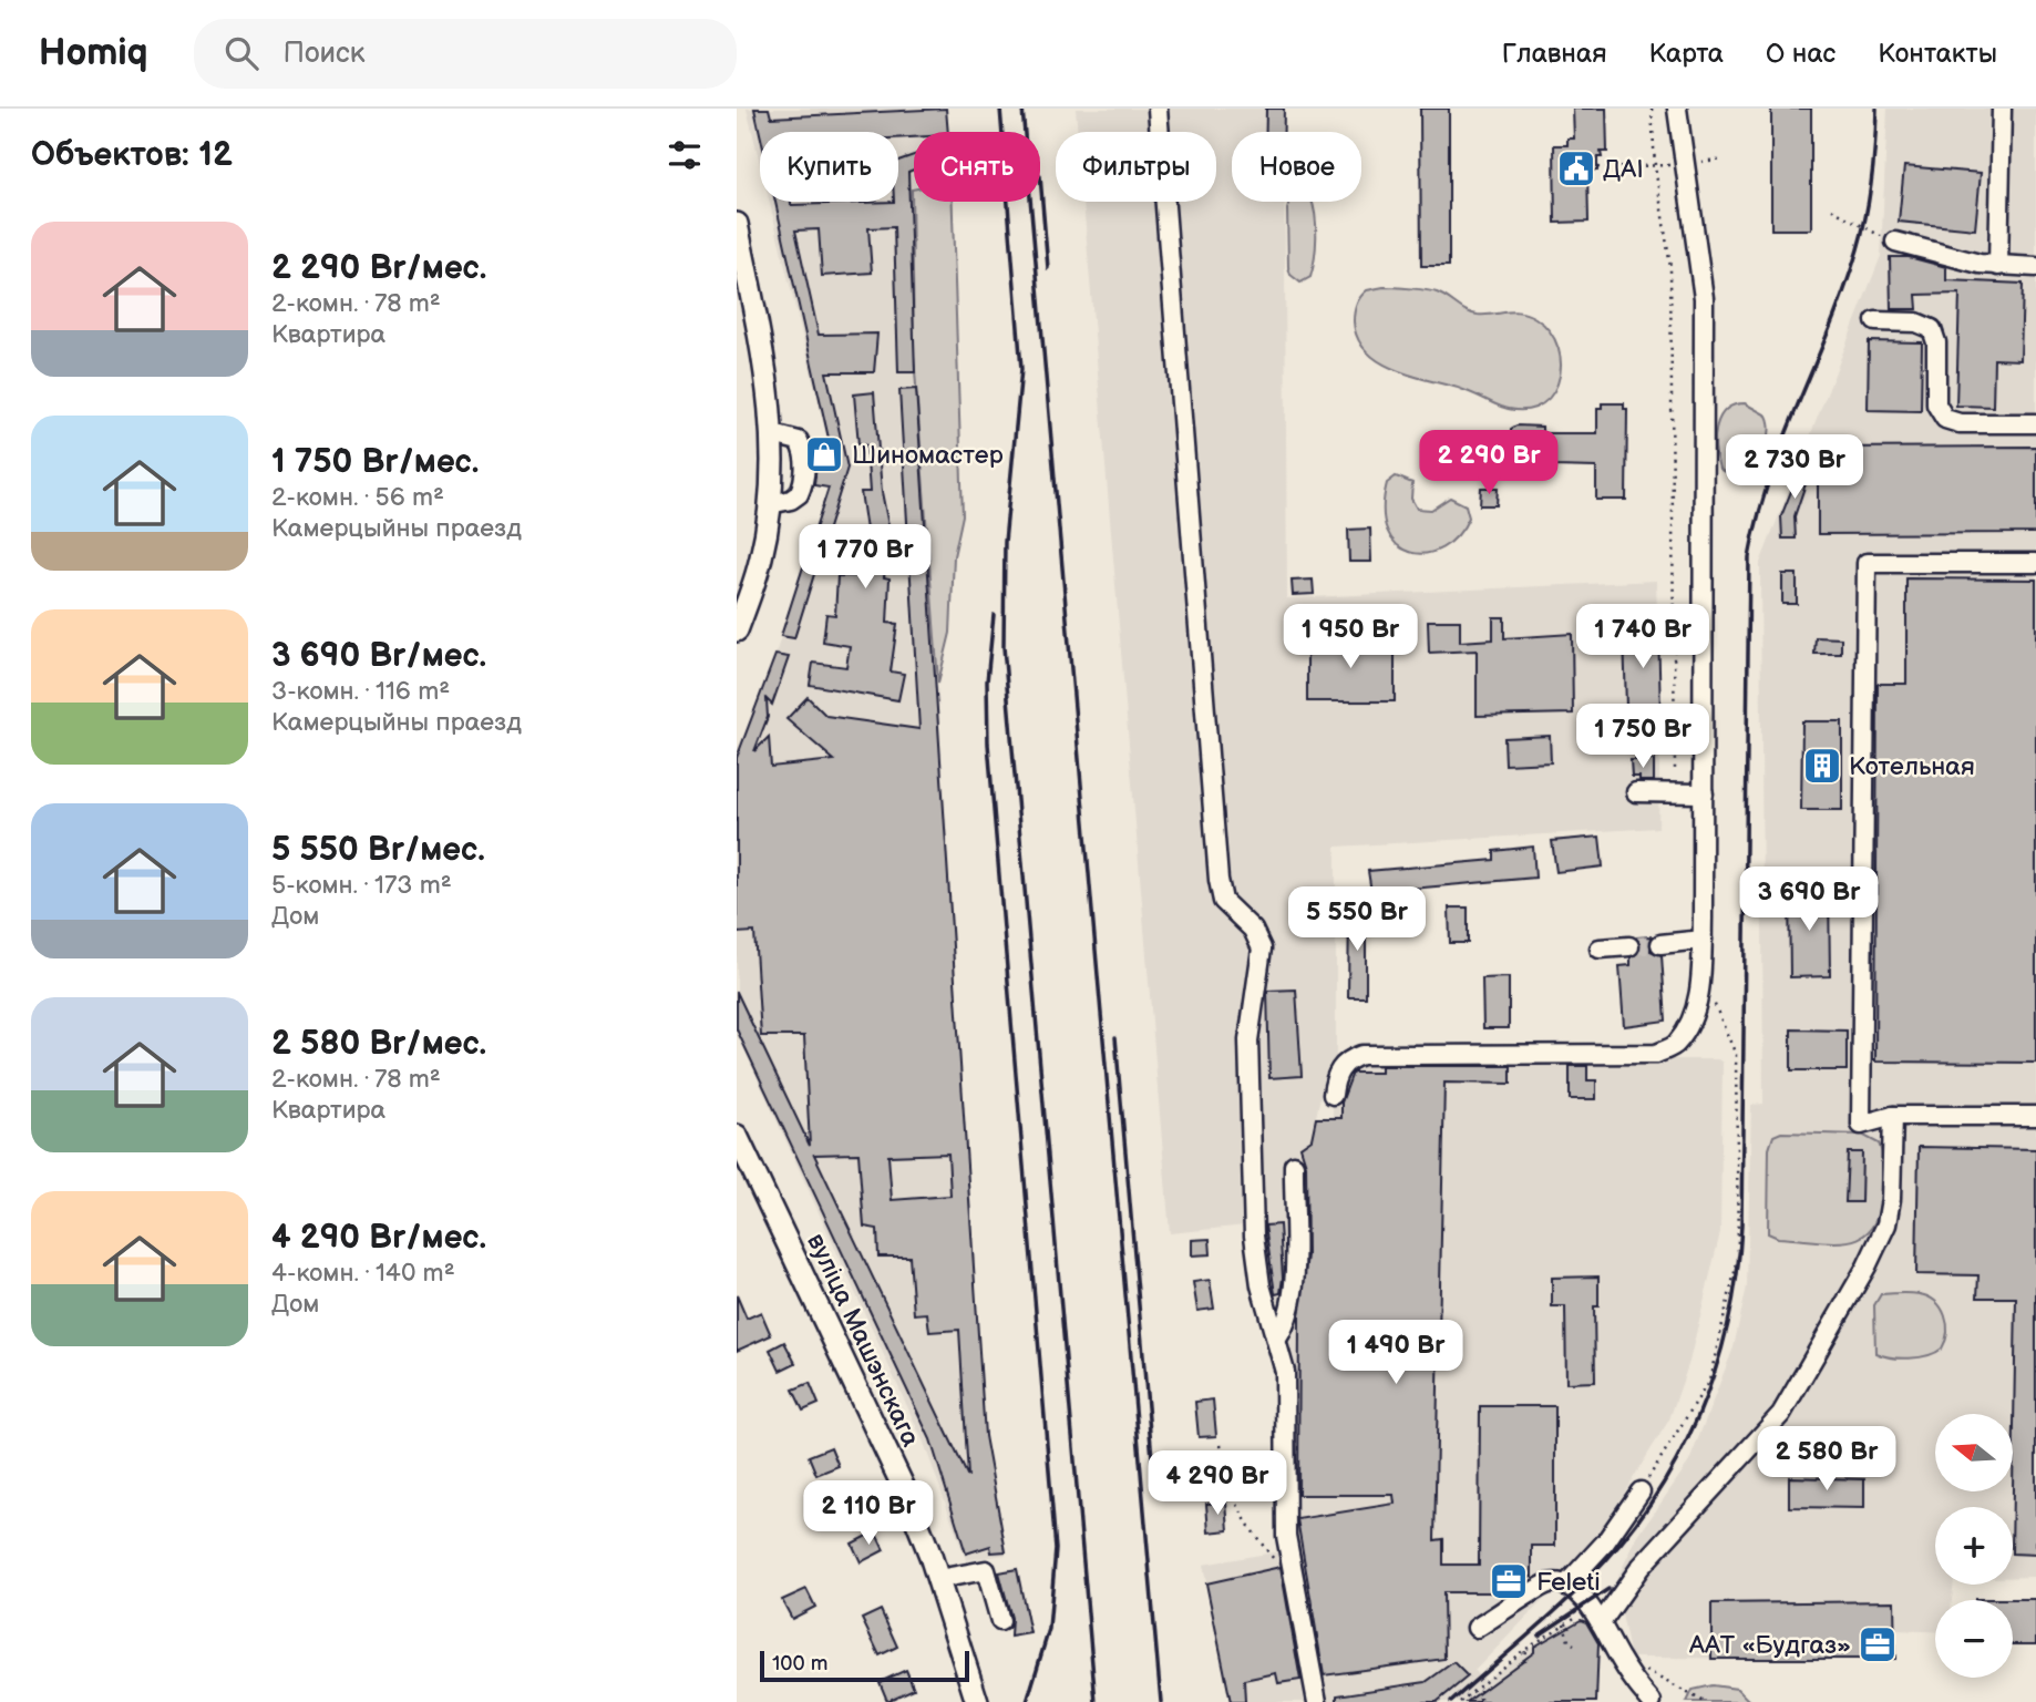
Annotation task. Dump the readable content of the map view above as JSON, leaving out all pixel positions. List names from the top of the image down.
{
  "streets": {
    "main road": ["вуліца Машэнскага"]
  },
  "places": {
    "public building": ["ДАІ"],
    "shop": ["Шиномастер"],
    "building": ["Котельная"],
    "office": ["Feleti", "ААТ «Будгаз»"]
  },
  "scale_bar": "100 m",
  "north": "left",
  "page": {
    "header": "Homiq",
    "search": "Поиск",
    "nav": [
      "Главная",
      "Карта",
      "О нас",
      "Контакты"
    ],
    "heading": "Объектов: 12",
    "chip": [
      "Купить",
      "Снять",
      "Фильтры",
      "Новое"
    ],
    "list": [
      {
        "name": "2 290 Br/мес.",
        "note": "2-комн. · 78 m² · Квартира"
      },
      {
        "name": "1 750 Br/мес.",
        "note": "2-комн. · 56 m² · Камерцыйны праезд"
      },
      {
        "name": "3 690 Br/мес.",
        "note": "3-комн. · 116 m² · Камерцыйны праезд"
      },
      {
        "name": "5 550 Br/мес.",
        "note": "5-комн. · 173 m² · Дом"
      },
      {
        "name": "2 580 Br/мес.",
        "note": "2-комн. · 78 m² · Квартира"
      },
      {
        "name": "4 290 Br/мес.",
        "note": "4-комн. · 140 m² · Дом"
      }
    ],
    "price": [
      "2 290 Br",
      "2 730 Br",
      "1 770 Br",
      "1 950 Br",
      "1 740 Br",
      "1 750 Br",
      "3 690 Br",
      "5 550 Br",
      "1 490 Br",
      "2 580 Br",
      "4 290 Br",
      "2 110 Br"
    ],
    "map_buttons": ["+", "−"],
    "scale": "100 m"
  }
}
